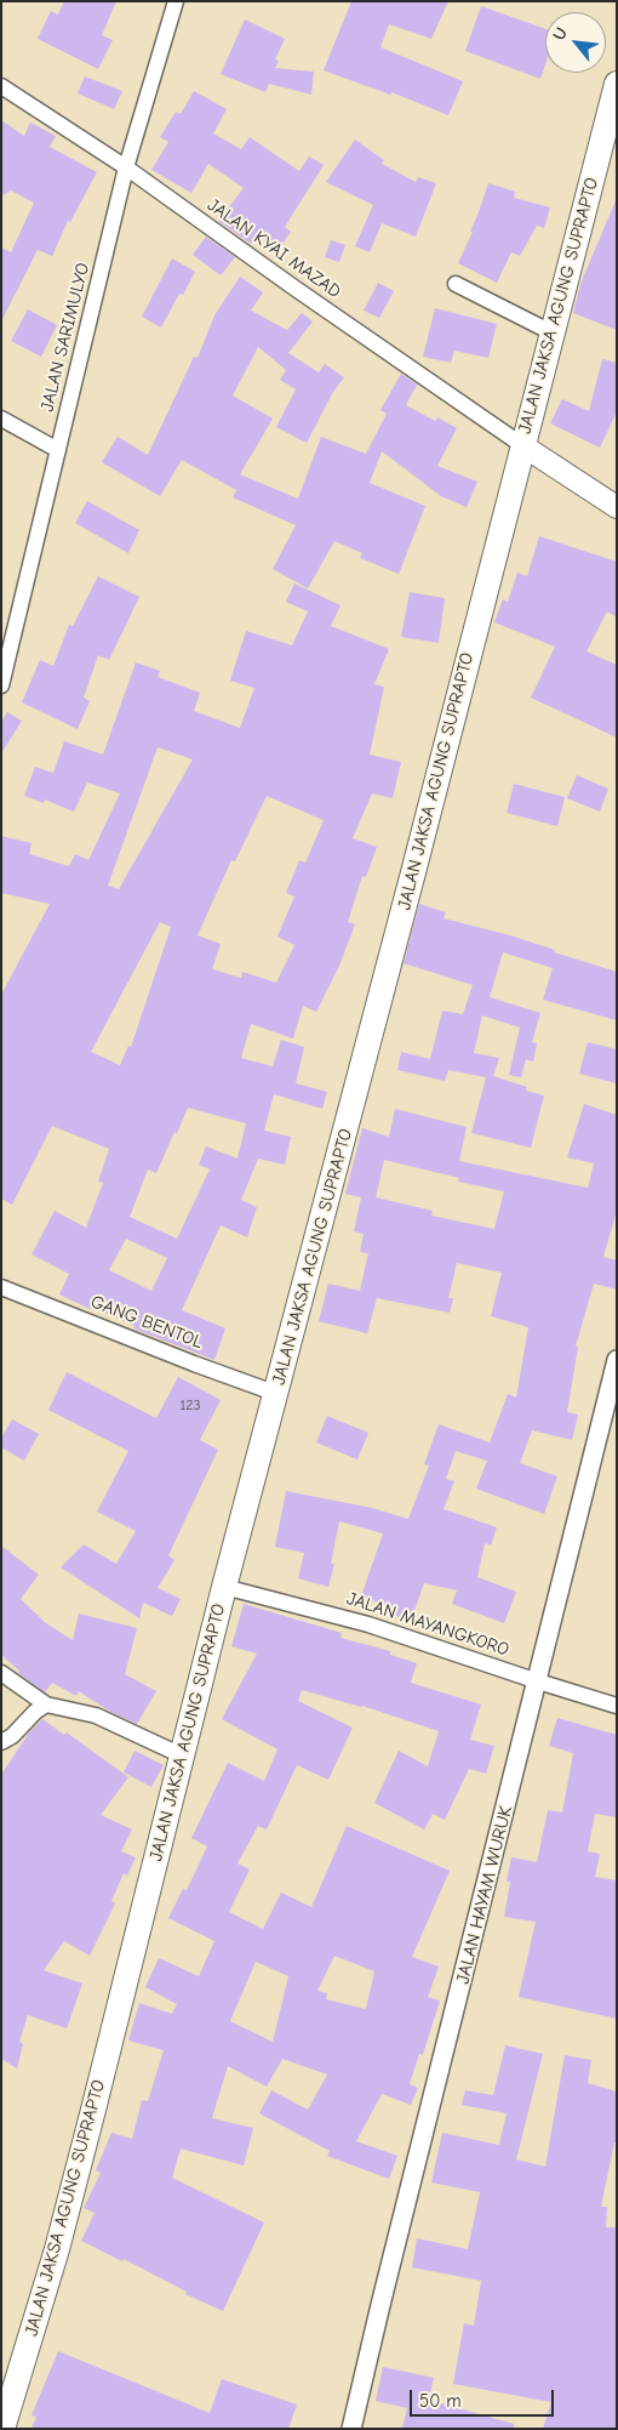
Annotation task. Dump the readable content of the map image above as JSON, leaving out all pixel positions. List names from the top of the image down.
{
  "streets": {
    "main road": ["JALAN JAKSA AGUNG SUPRAPTO"],
    "street": [
      "JALAN KYAI MAZAD",
      "JALAN SARIMULYO",
      "GANG BENTOL",
      "JALAN MAYANGKORO",
      "JALAN HAYAM WURUK"
    ]
  },
  "crossings": [
    ["JALAN KYAI MAZAD", "JALAN JAKSA AGUNG SUPRAPTO"],
    ["JALAN KYAI MAZAD", "JALAN SARIMULYO"],
    ["JALAN JAKSA AGUNG SUPRAPTO", "GANG BENTOL"],
    ["JALAN JAKSA AGUNG SUPRAPTO", "JALAN MAYANGKORO"],
    ["JALAN MAYANGKORO", "JALAN HAYAM WURUK"]
  ],
  "house_numbers": ["123"],
  "scale_bar": "50 m",
  "north": "top left"
}
